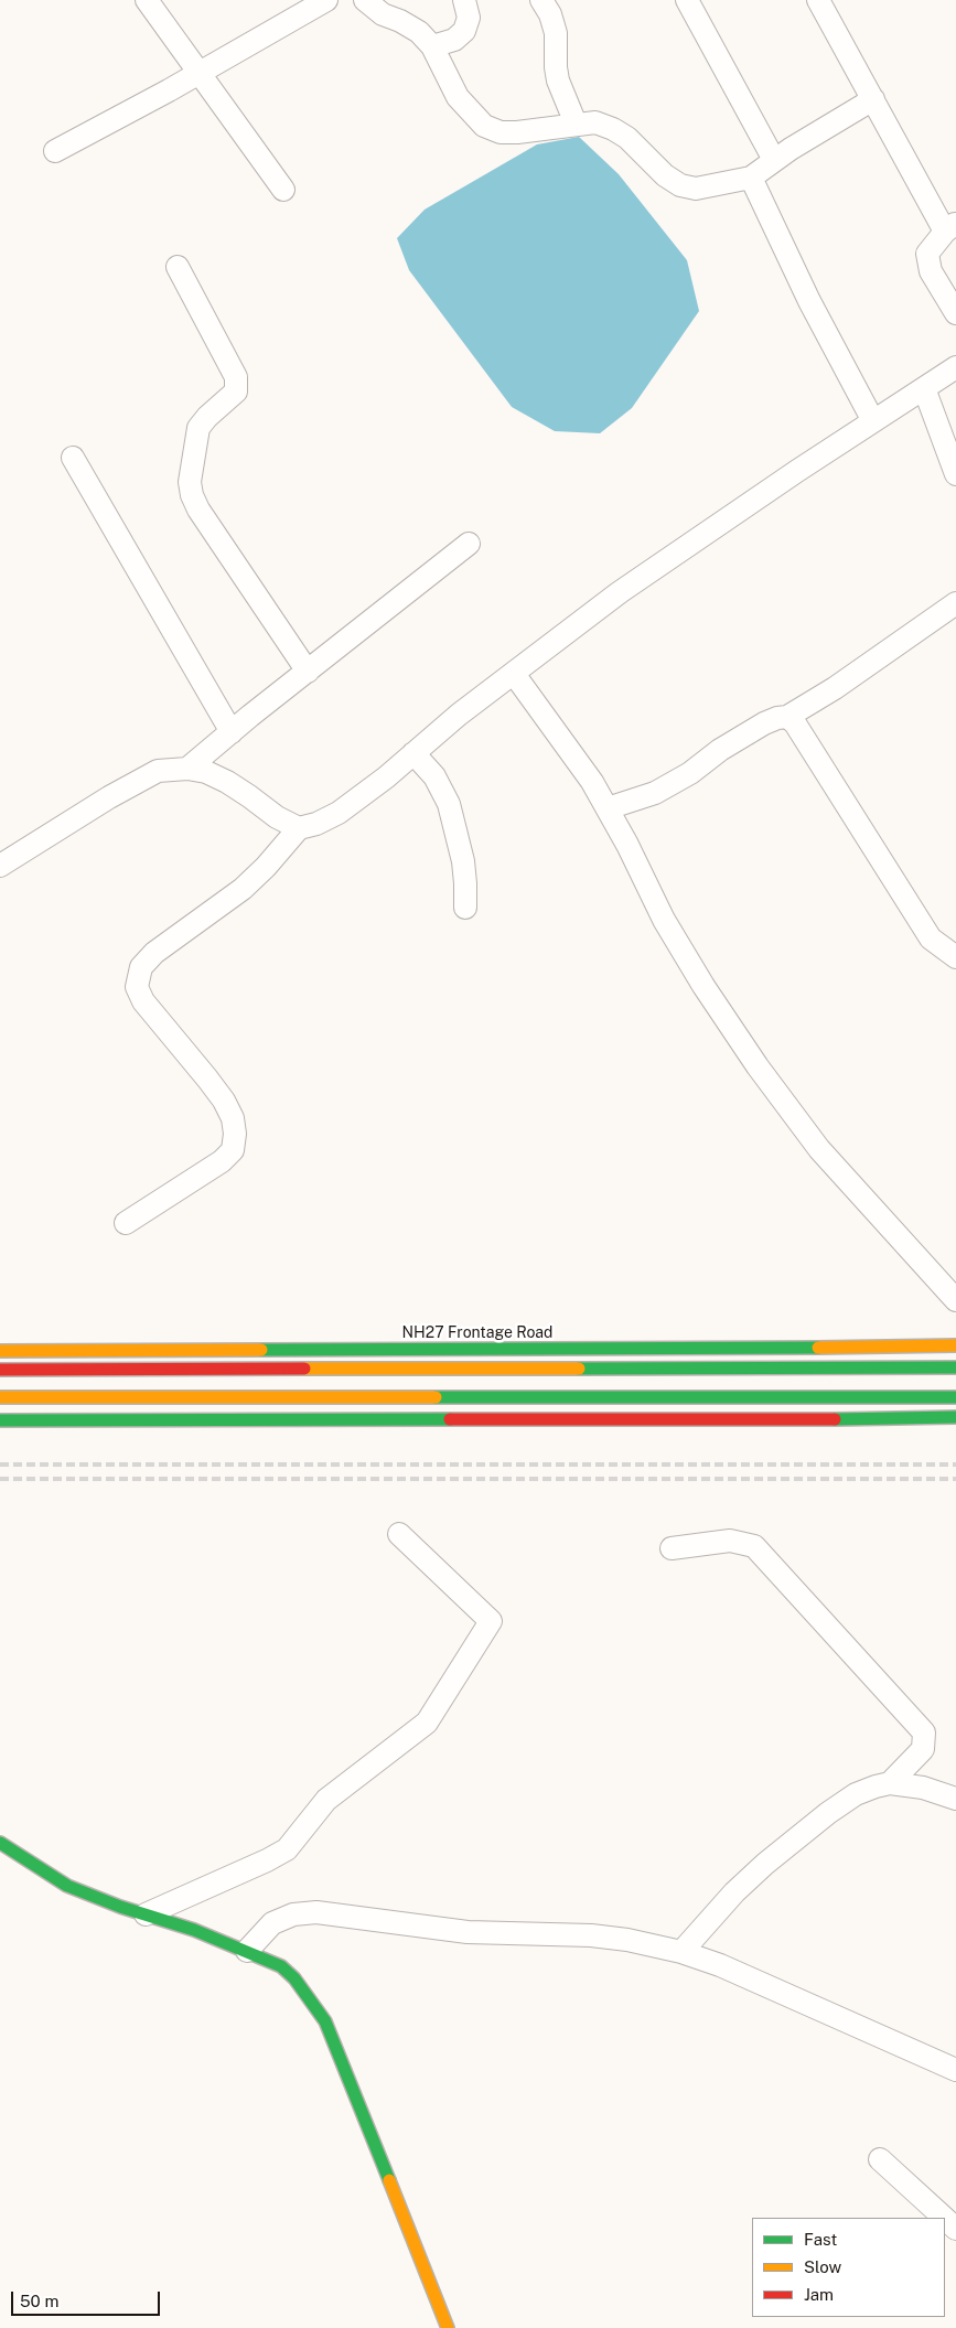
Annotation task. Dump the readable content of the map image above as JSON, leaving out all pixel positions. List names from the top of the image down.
{
  "streets": {
    "main road": ["NH27 Frontage Road"]
  },
  "legend": ["Fast", "Slow", "Jam"],
  "scale_bar": "50 m"
}
